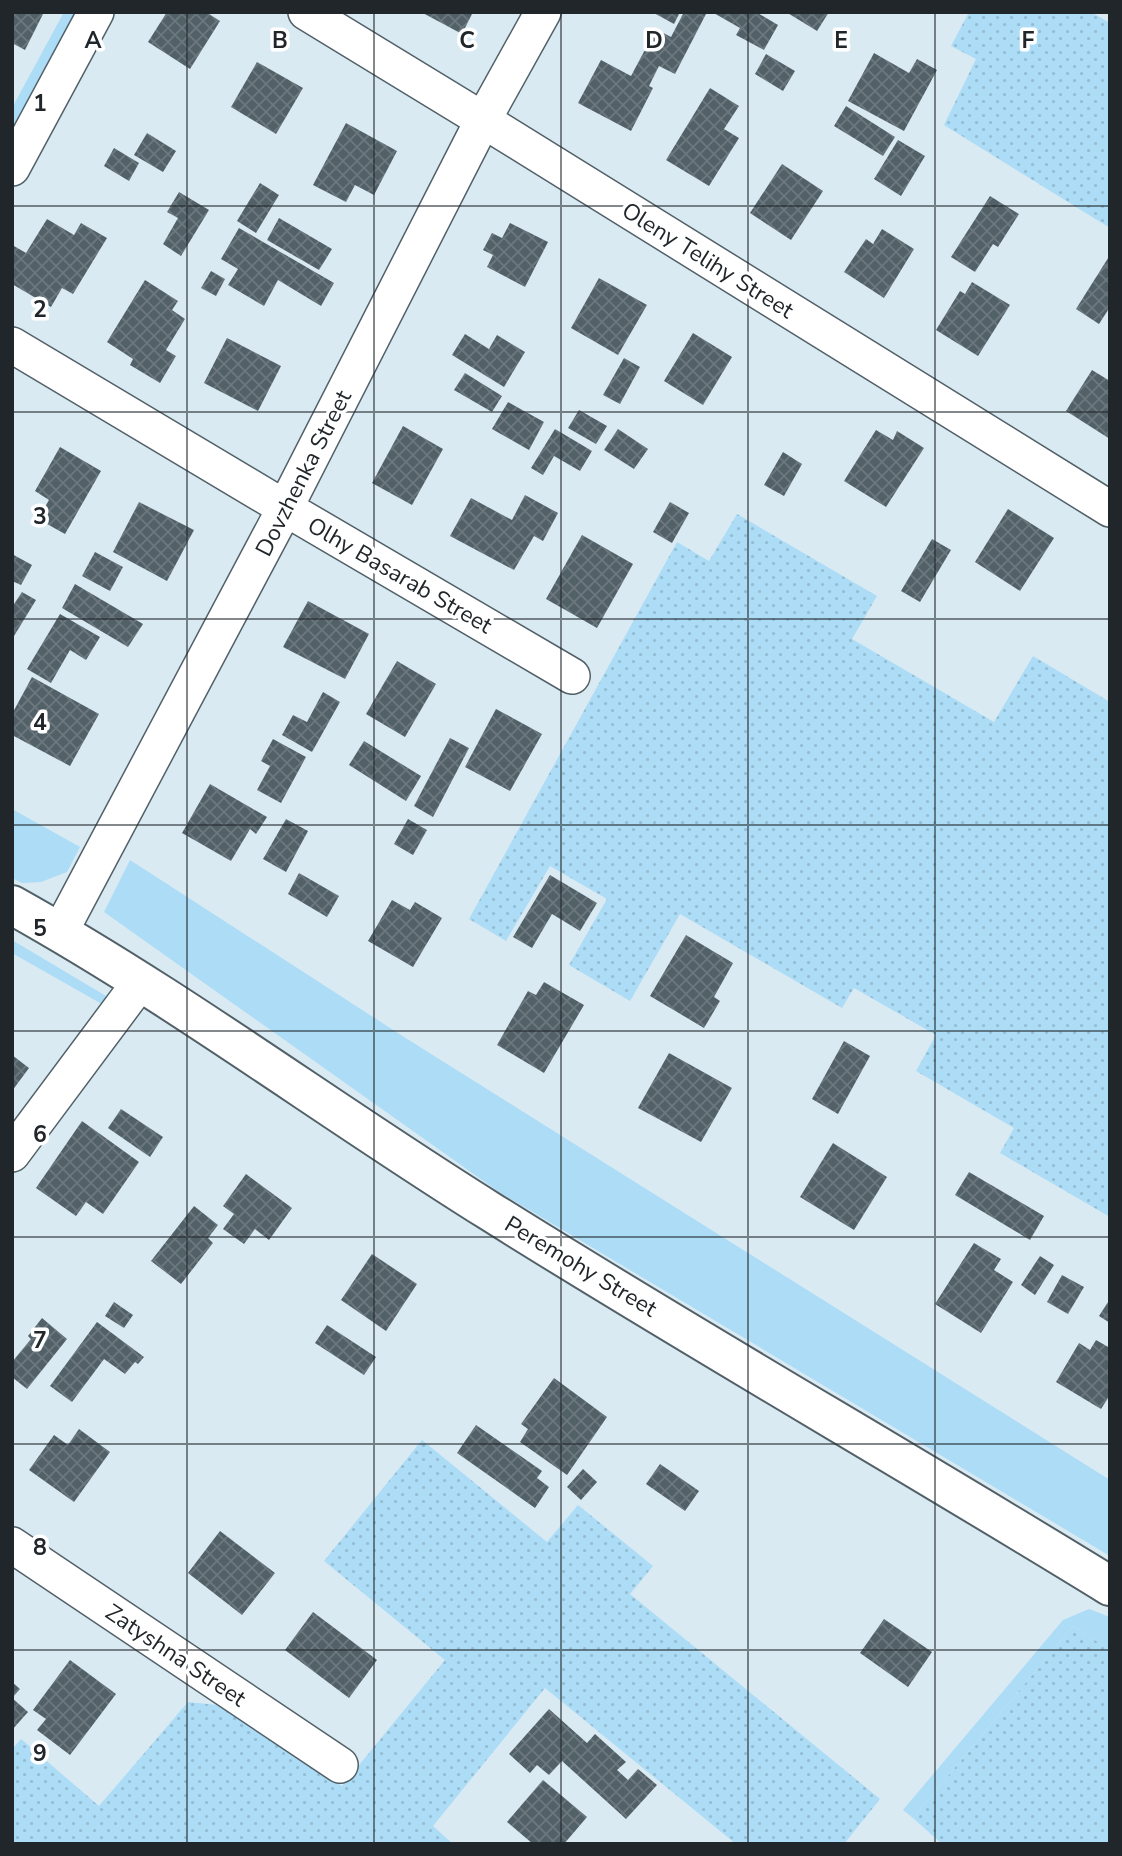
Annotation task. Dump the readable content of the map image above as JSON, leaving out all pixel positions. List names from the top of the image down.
{
  "streets": {
    "main road": ["Peremohy Street"],
    "street": [
      "Oleny Telihy Street",
      "Dovzhenka Street",
      "Olhy Basarab Street",
      "Zatyshna Street"
    ]
  },
  "crossings": [
    ["Oleny Telihy Street", "Dovzhenka Street"],
    ["Dovzhenka Street", "Olhy Basarab Street"],
    ["Dovzhenka Street", "Peremohy Street"]
  ],
  "grid": {
    "columns": [
      "A",
      "B",
      "C",
      "D",
      "E",
      "F"
    ],
    "rows": [
      "1",
      "2",
      "3",
      "4",
      "5",
      "6",
      "7",
      "8",
      "9"
    ]
  }
}
